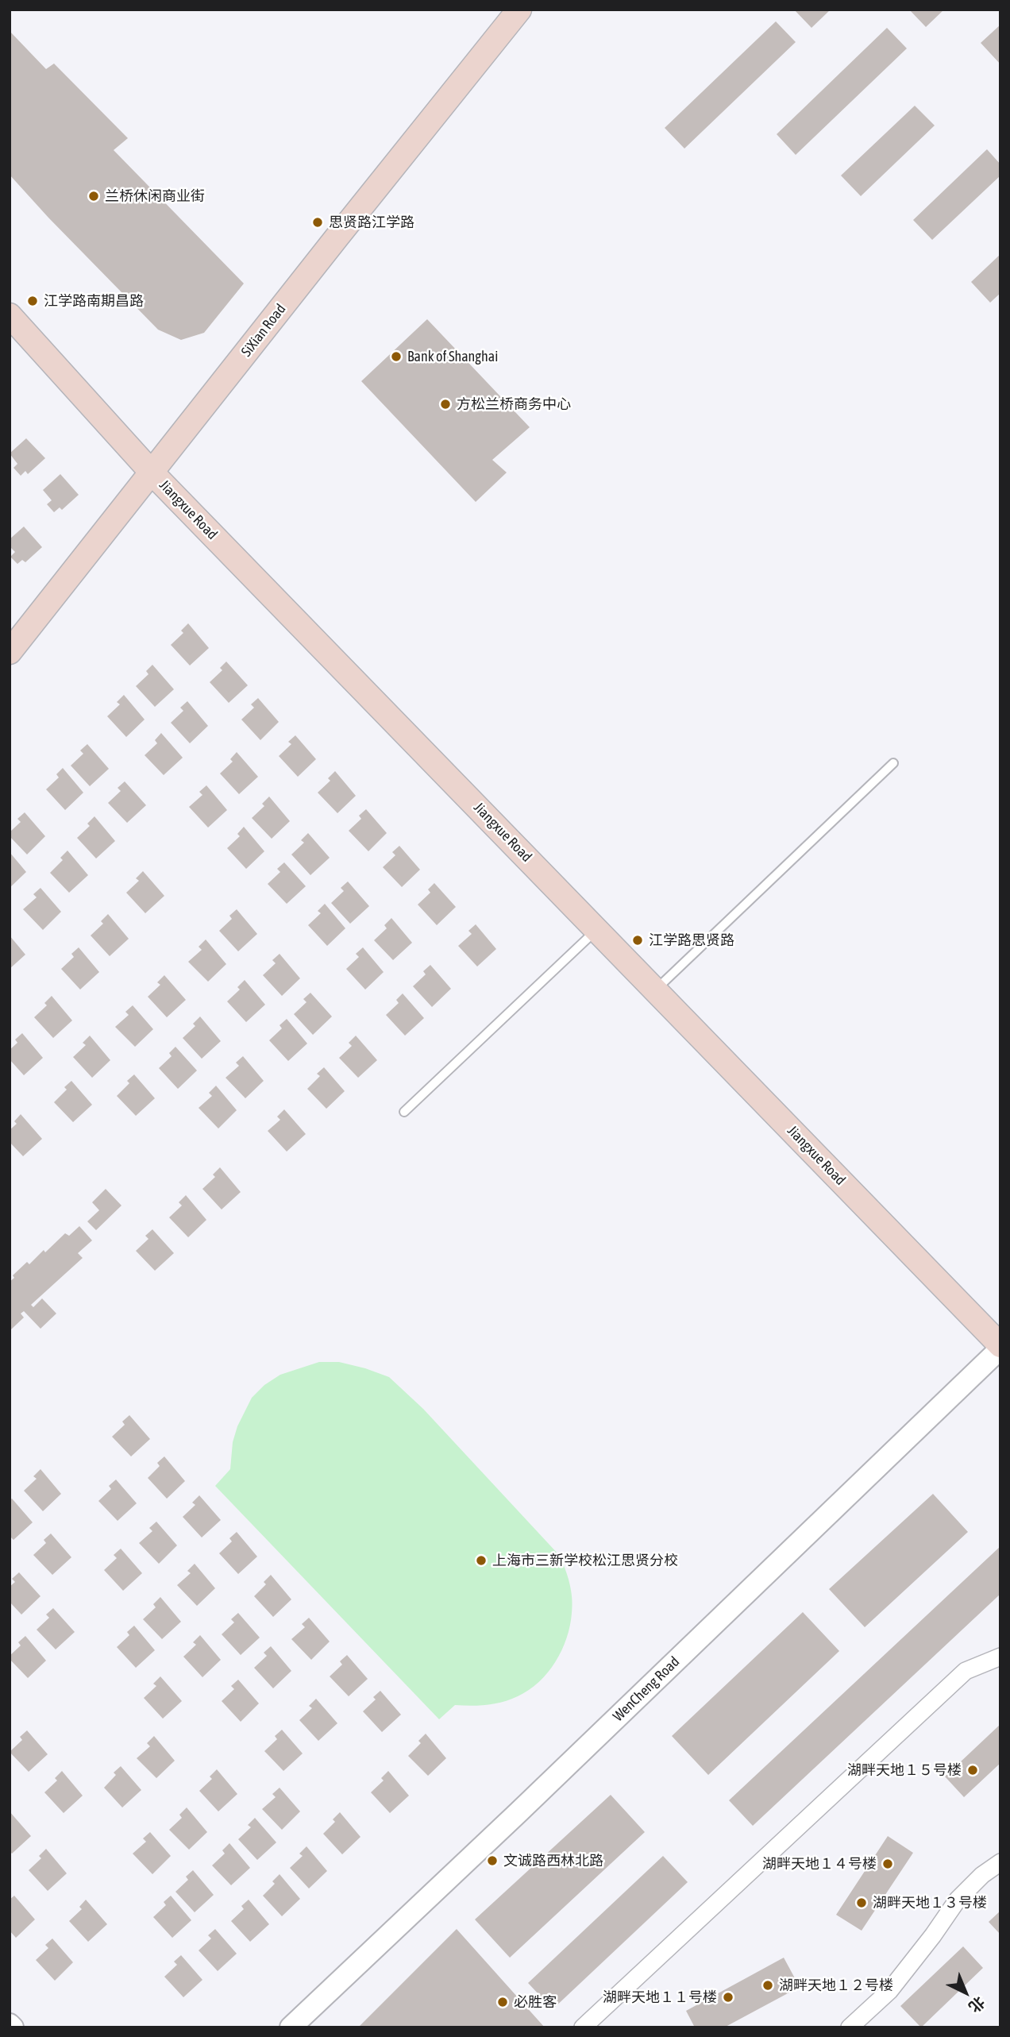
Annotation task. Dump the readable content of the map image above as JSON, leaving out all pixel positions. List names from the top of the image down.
{
  "streets": {
    "main road": ["SiXian Road", "Jiangxue Road"],
    "street": ["WenCheng Road"]
  },
  "crossings": [
    ["SiXian Road", "Jiangxue Road"],
    ["Jiangxue Road", "WenCheng Road"]
  ],
  "places": [
    "兰桥休闲商业街",
    "思贤路江学路",
    "江学路南期昌路",
    "Bank of Shanghai",
    "方松兰桥商务中心",
    "江学路思贤路",
    "上海市三新学校松江思贤分校",
    "湖畔天地１５号楼",
    "文诚路西林北路",
    "湖畔天地１４号楼",
    "湖畔天地１３号楼",
    "湖畔天地１２号楼",
    "湖畔天地１１号楼",
    "必胜客"
  ],
  "north": "bottom right"
}
